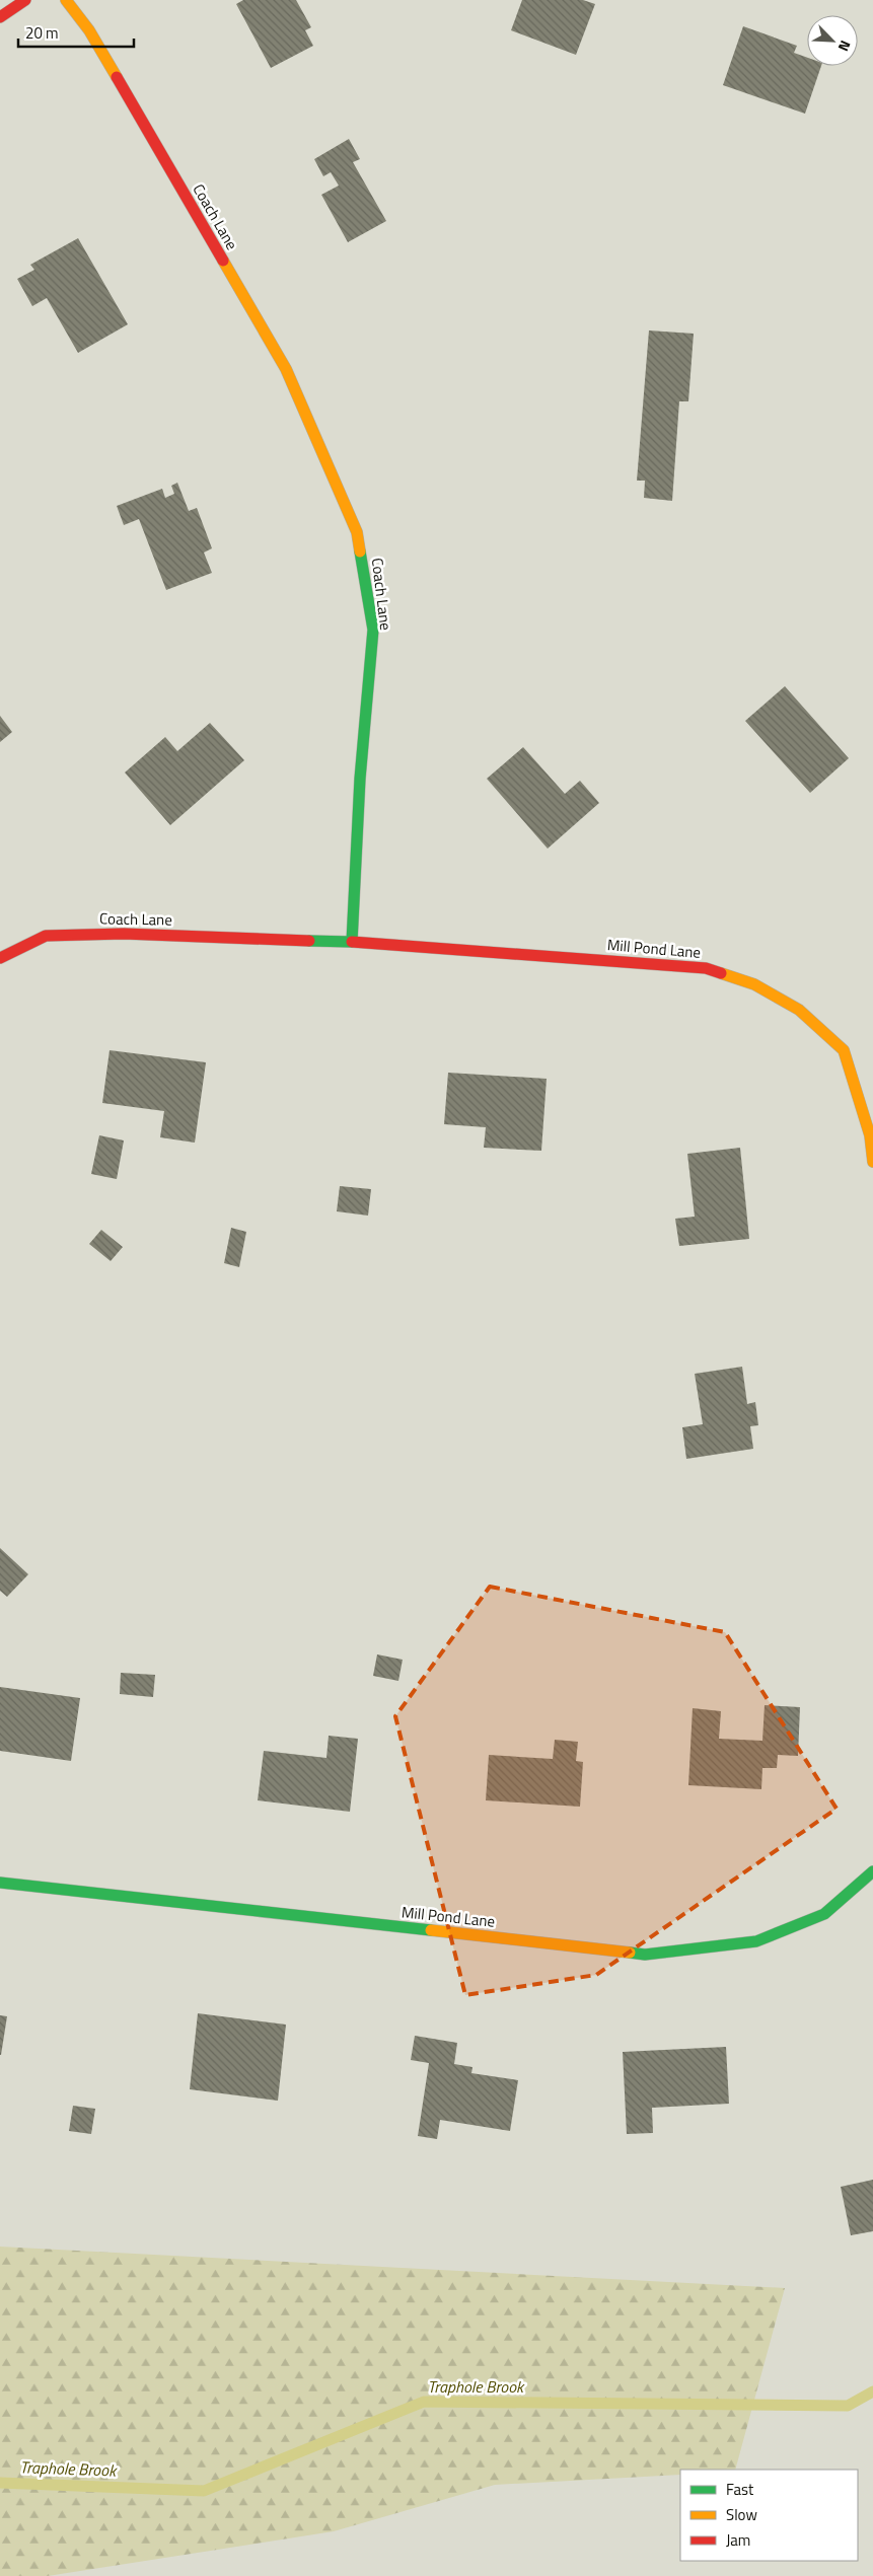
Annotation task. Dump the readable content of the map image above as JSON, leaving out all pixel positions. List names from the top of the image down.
{
  "streets": {
    "street": ["Coach Lane", "Mill Pond Lane"]
  },
  "crossings": [
    ["Coach Lane", "Mill Pond Lane"]
  ],
  "water": ["Traphole Brook"],
  "legend": ["Fast", "Slow", "Jam"],
  "scale_bar": "20 m",
  "north": "bottom right"
}
